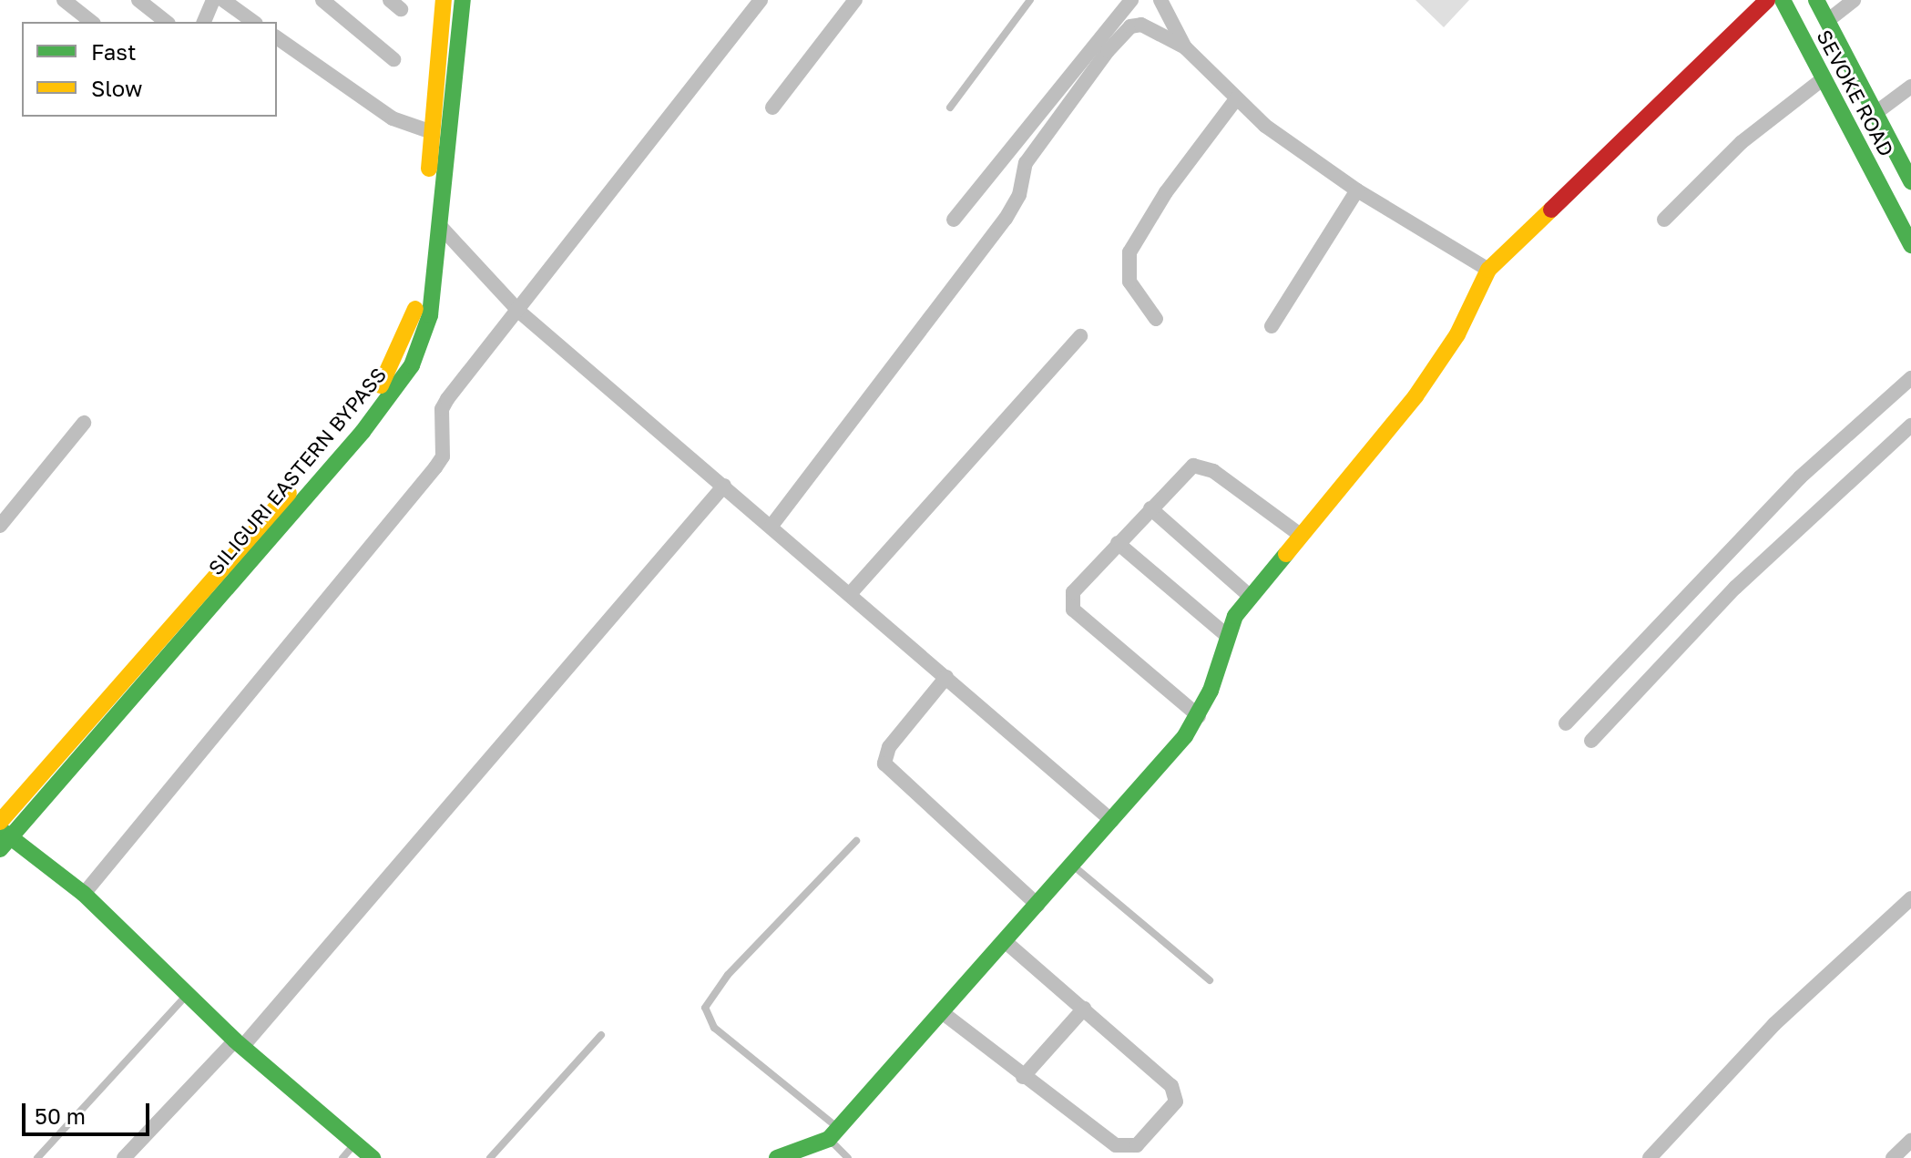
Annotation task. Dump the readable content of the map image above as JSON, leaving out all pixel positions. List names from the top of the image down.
{
  "streets": {
    "main road": ["SEVOKE ROAD", "SILIGURI EASTERN BYPASS"]
  },
  "legend": ["Fast", "Slow"],
  "scale_bar": "50 m"
}
